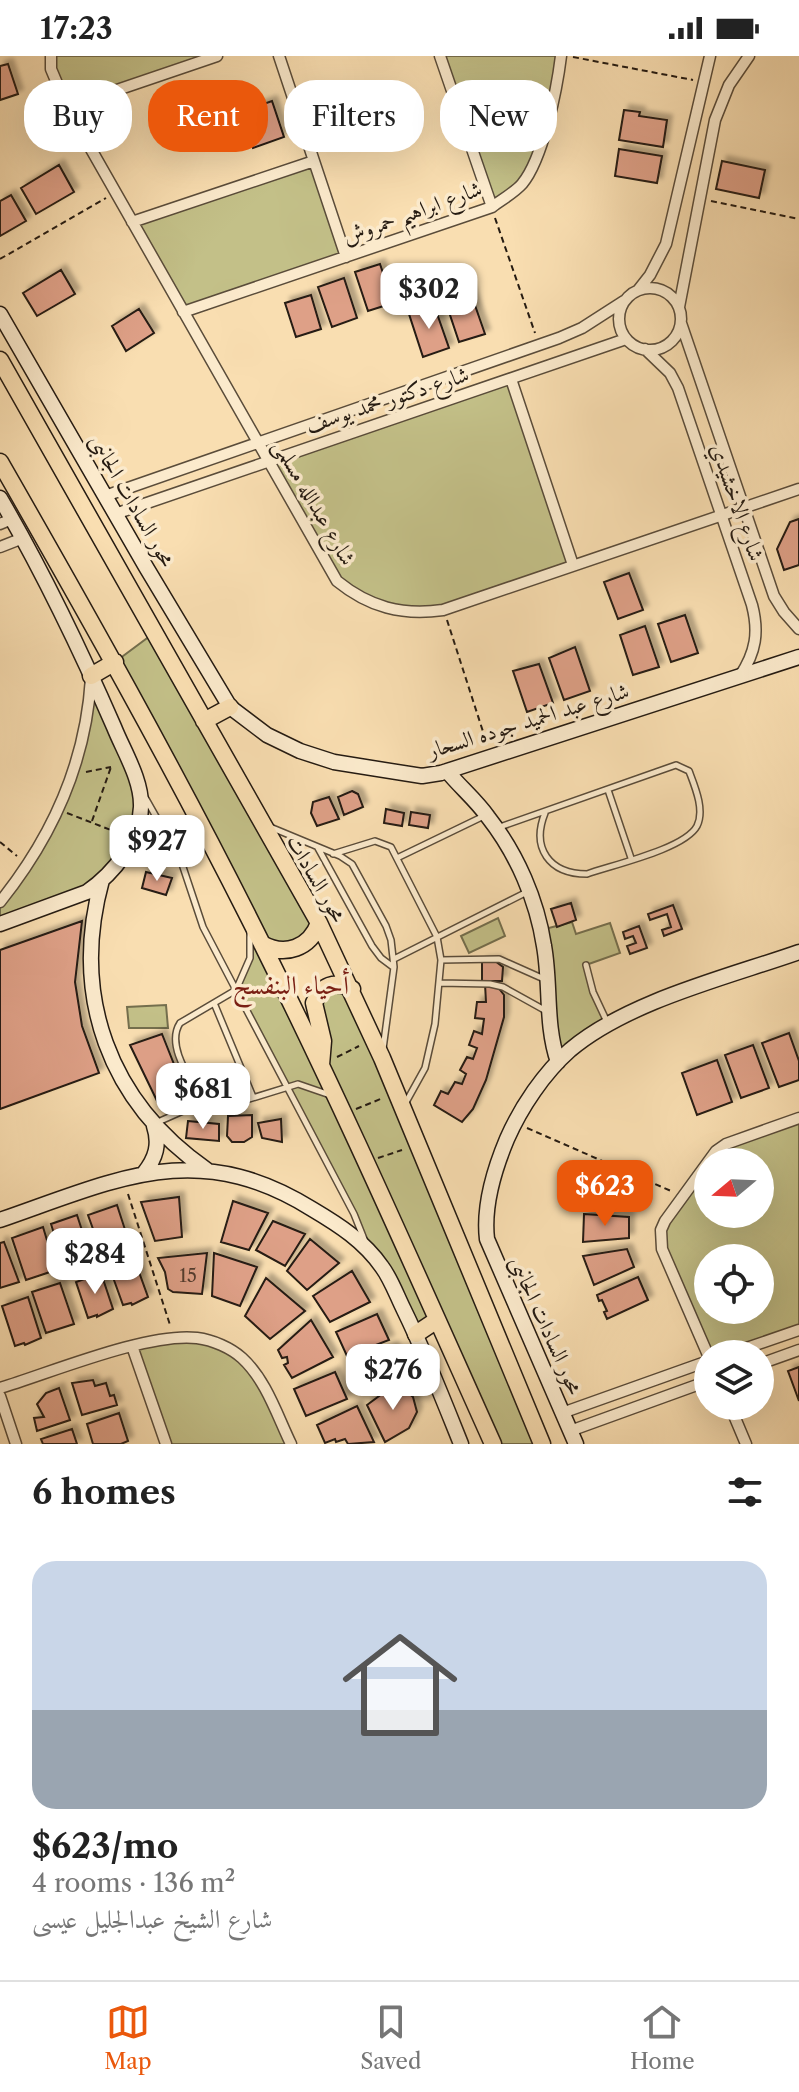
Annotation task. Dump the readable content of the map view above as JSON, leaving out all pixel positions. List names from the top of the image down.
{
  "streets": {
    "main road": ["محور السادات"],
    "street": [
      "شارع ابراهيم حمروش",
      "شارع دكتور محمد يوسف",
      "محور السادات الجانبى",
      "شارع عبدالله مسلمى",
      "شارع الاخشيدي",
      "شارع عبد الحميد جوده السحار"
    ]
  },
  "crossings": [
    ["شارع ابراهيم حمروش", "شارع عبدالله مسلمى"],
    ["شارع دكتور محمد يوسف", "محور السادات الجانبى"],
    ["شارع دكتور محمد يوسف", "شارع عبدالله مسلمى"],
    ["شارع دكتور محمد يوسف", "شارع الاخشيدي"],
    ["محور السادات الجانبى", "شارع عبد الحميد جوده السحار"],
    ["شارع عبدالله مسلمى", "شارع الاخشيدي"],
    ["شارع الاخشيدي", "شارع عبد الحميد جوده السحار"]
  ],
  "districts": ["أحياء البنفسج"],
  "house_numbers": ["15"],
  "north": "left",
  "page": {
    "status": "17:23",
    "chip": [
      "Buy",
      "Rent",
      "Filters",
      "New"
    ],
    "price": [
      "$302",
      "$927",
      "$681",
      "$623",
      "$284",
      "$276"
    ],
    "heading": "6 homes",
    "list": [
      {
        "name": "$623/mo",
        "note": "4 rooms · 136 m² · شارع الشيخ عبدالجليل عيسى"
      }
    ],
    "tabs": ["Map", "Saved", "Home"]
  }
}
